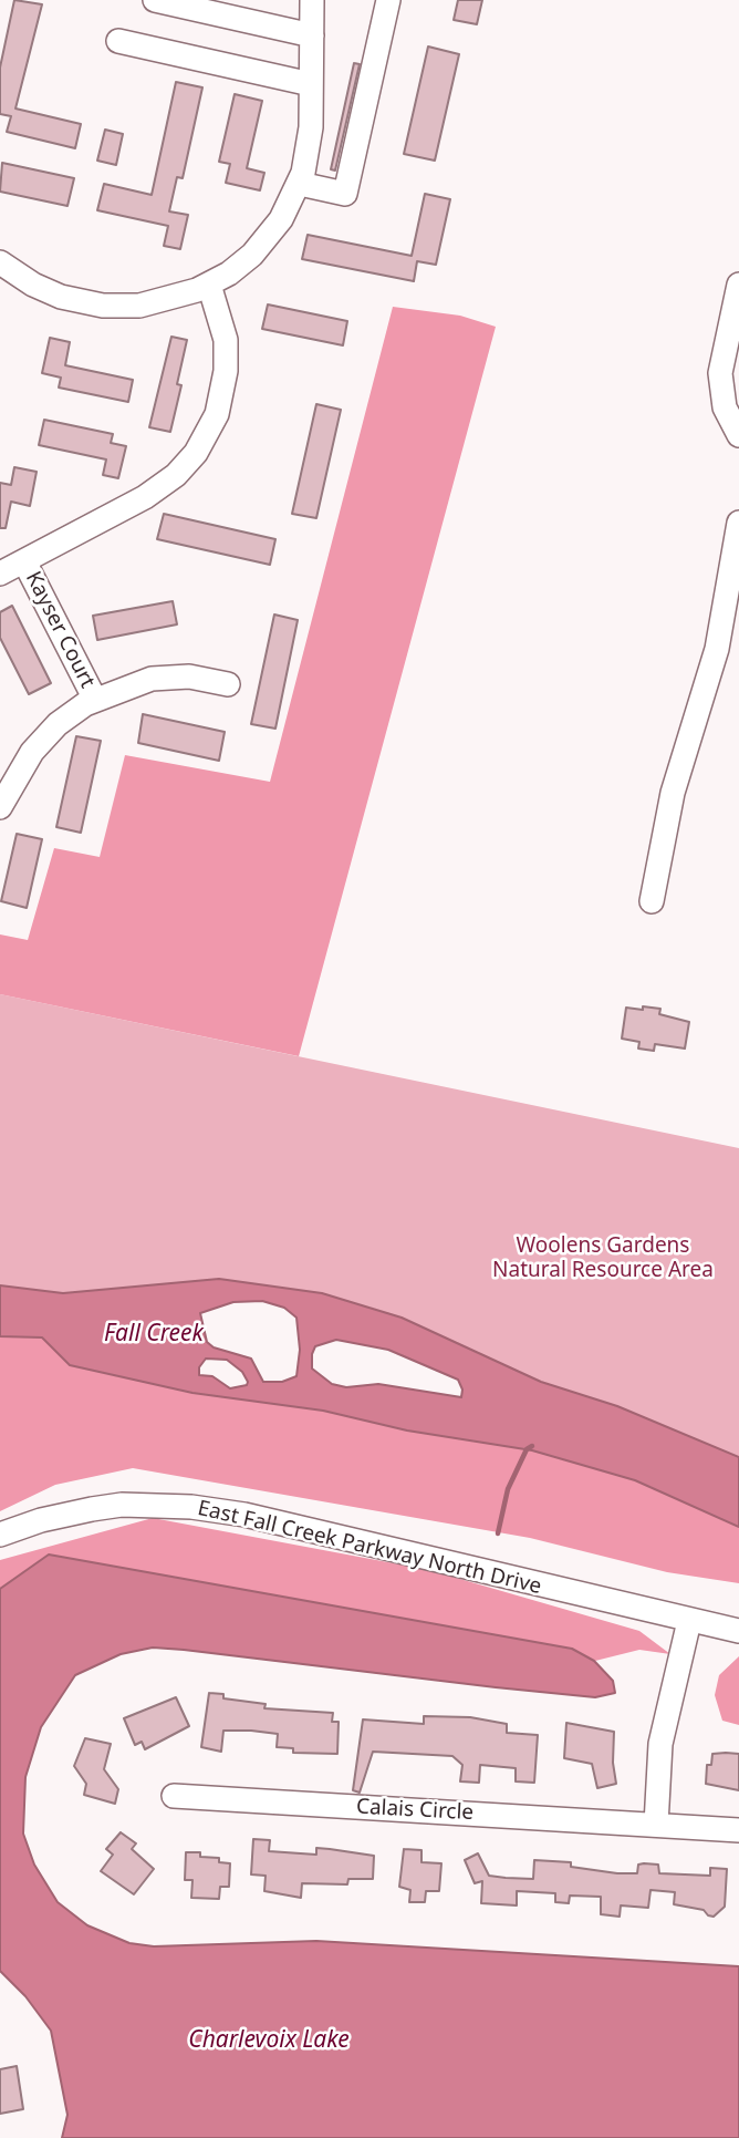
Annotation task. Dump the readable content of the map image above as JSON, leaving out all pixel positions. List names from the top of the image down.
{
  "streets": {
    "street": ["Kayser Court", "East Fall Creek Parkway North Drive", "Calais Circle"]
  },
  "water": ["Fall Creek", "Charlevoix Lake"],
  "parks": ["Woolens Gardens Natural Resource Area"]
}
